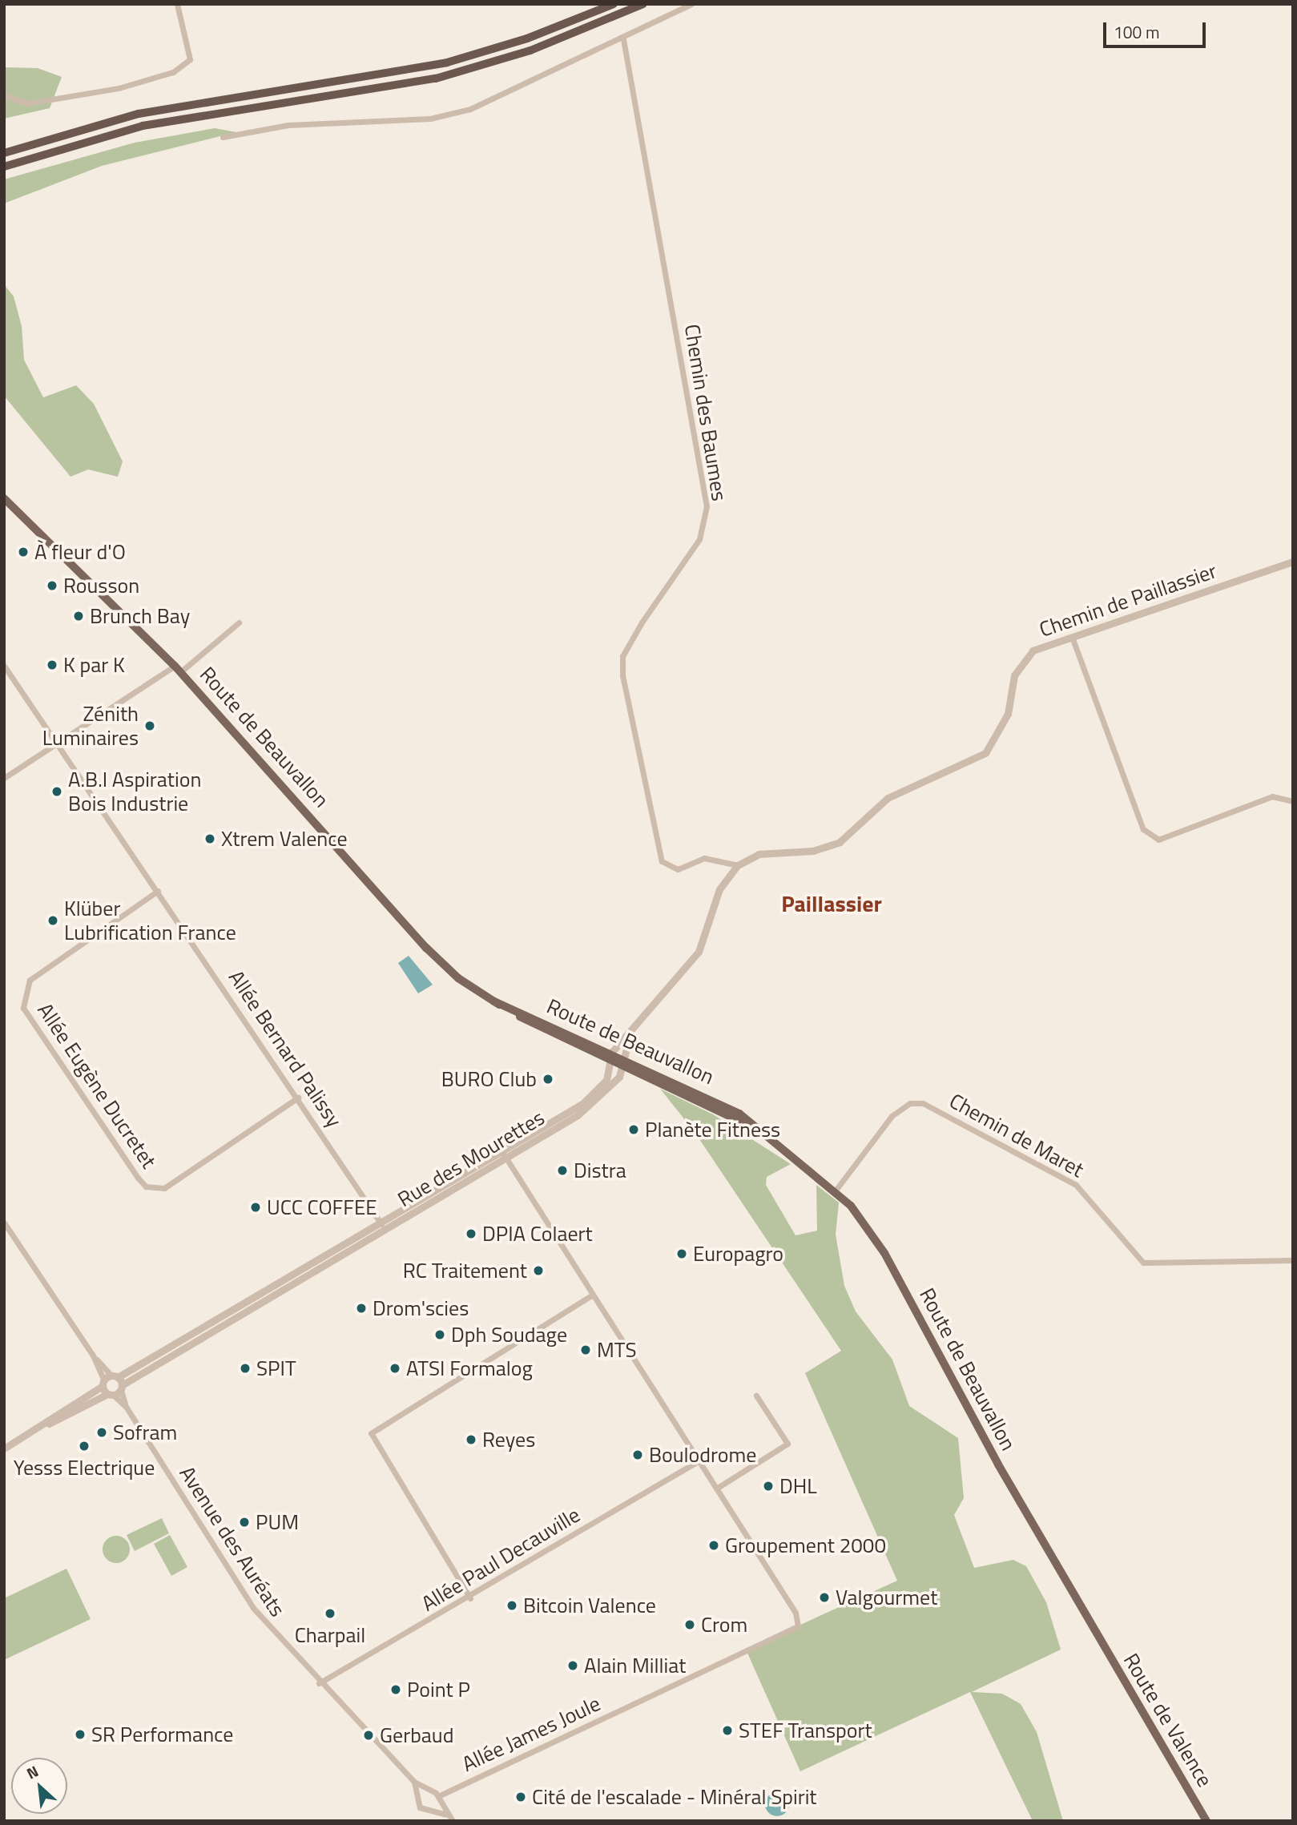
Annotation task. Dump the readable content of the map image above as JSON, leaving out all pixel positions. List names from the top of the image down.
{
  "streets": {
    "main road": ["Route de Beauvallon", "Route de Valence"],
    "street": [
      "Chemin des Baumes",
      "Chemin de Paillassier",
      "Allée Bernard Palissy",
      "Allée Eugène Ducretet",
      "Chemin de Maret",
      "Rue des Mourettes",
      "Avenue des Auréats",
      "Allée Paul Decauville",
      "Allée James Joule"
    ]
  },
  "crossings": [
    ["Chemin des Baumes", "Chemin de Paillassier"],
    ["Chemin de Paillassier", "Route de Beauvallon"],
    ["Chemin de Paillassier", "Rue des Mourettes"],
    ["Route de Beauvallon", "Chemin de Maret"],
    ["Route de Beauvallon", "Rue des Mourettes"],
    ["Route de Beauvallon", "Route de Valence"],
    ["Allée Bernard Palissy", "Allée Eugène Ducretet"],
    ["Allée Bernard Palissy", "Rue des Mourettes"],
    ["Rue des Mourettes", "Avenue des Auréats"],
    ["Rue des Mourettes", "Allée James Joule"],
    ["Avenue des Auréats", "Allée Paul Decauville"],
    ["Avenue des Auréats", "Allée James Joule"],
    ["Allée Paul Decauville", "Allée James Joule"]
  ],
  "districts": ["Paillassier"],
  "places": [
    "À fleur d'O",
    "Rousson",
    "Brunch Bay",
    "K par K",
    "Zénith Luminaires",
    "A.B.I Aspiration Bois Industrie",
    "Xtrem Valence",
    "Klüber Lubrification France",
    "BURO Club",
    "Planète Fitness",
    "Distra",
    "UCC COFFEE",
    "DPIA Colaert",
    "Europagro",
    "RC Traitement",
    "Drom'scies",
    "Dph Soudage",
    "MTS",
    "SPIT",
    "ATSI Formalog",
    "Sofram",
    "Reyes",
    "Yesss Electrique",
    "Boulodrome",
    "DHL",
    "PUM",
    "Groupement 2000",
    "Valgourmet",
    "Bitcoin Valence",
    "Charpail",
    "Crom",
    "Alain Milliat",
    "Point P",
    "STEF Transport",
    "SR Performance",
    "Gerbaud",
    "Cité de l'escalade - Minéral Spirit"
  ],
  "scale_bar": "100 m",
  "north": "top left"
}
